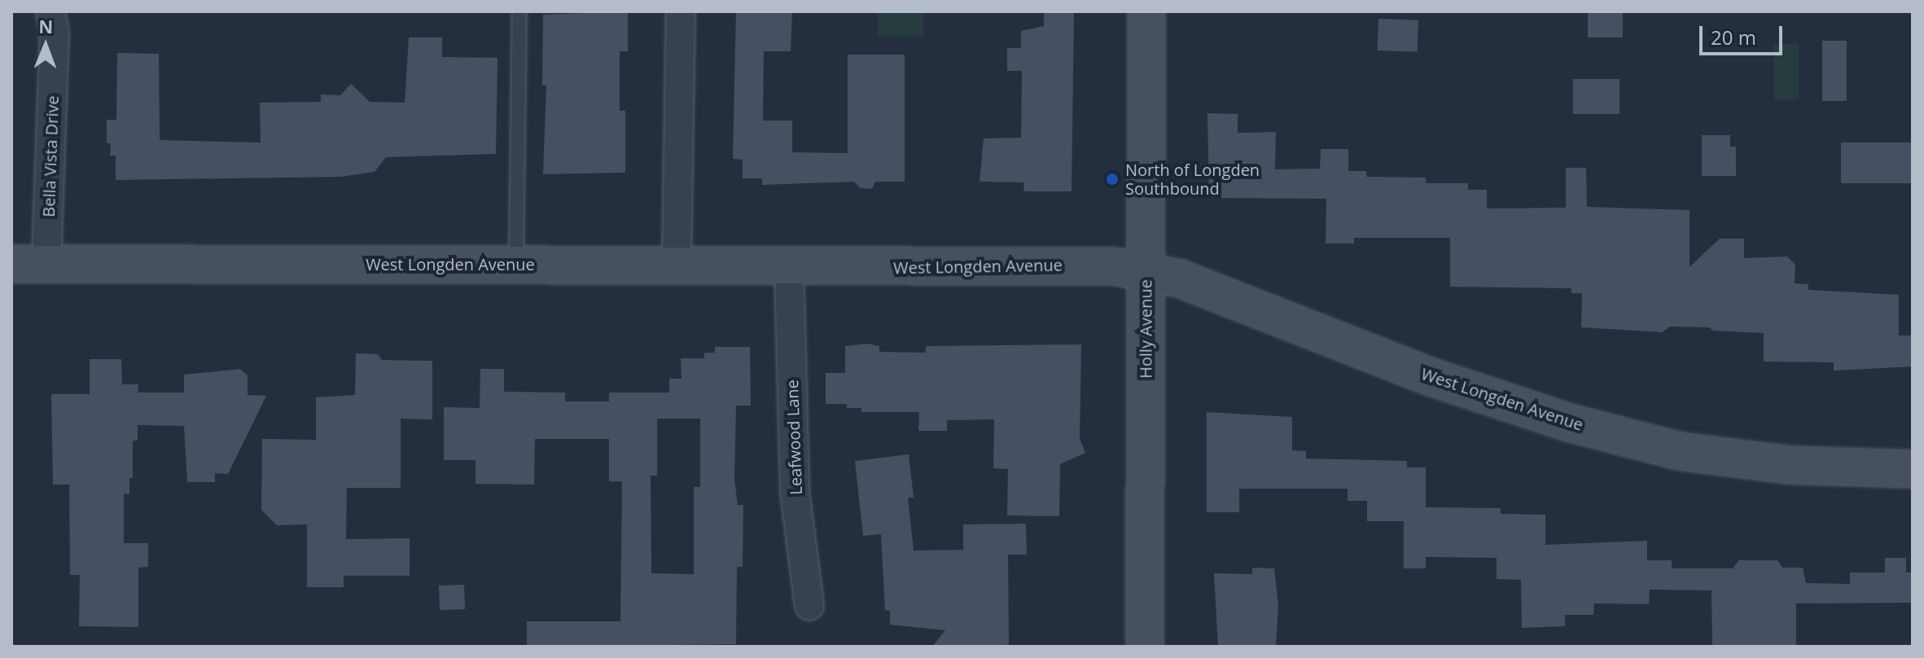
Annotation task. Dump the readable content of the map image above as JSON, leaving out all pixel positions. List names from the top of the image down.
{
  "streets": {
    "street": [
      "Bella Vista Drive",
      "West Longden Avenue",
      "Holly Avenue",
      "Leafwood Lane"
    ]
  },
  "crossings": [
    ["Bella Vista Drive", "West Longden Avenue"],
    ["West Longden Avenue", "Holly Avenue"],
    ["West Longden Avenue", "Leafwood Lane"]
  ],
  "places": ["North of Longden Southbound"],
  "scale_bar": "20 m",
  "north": "top"
}
